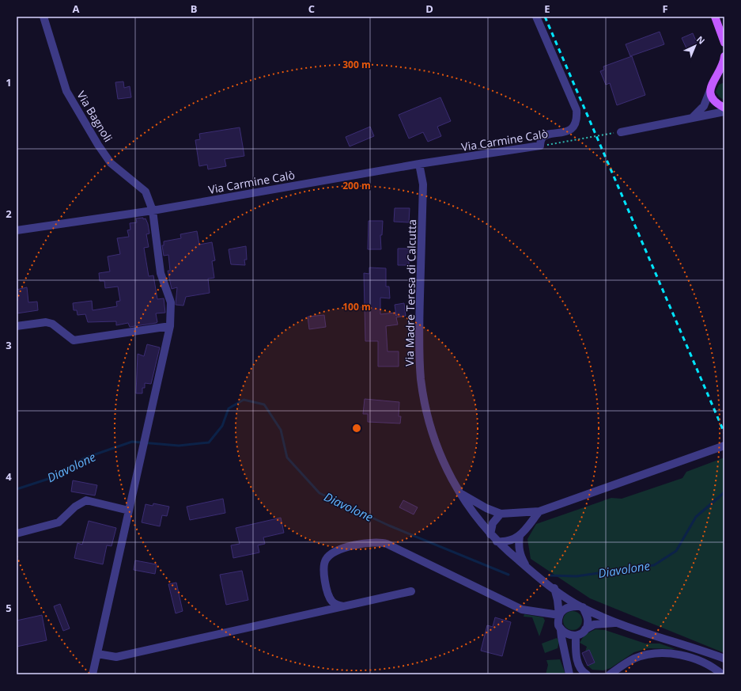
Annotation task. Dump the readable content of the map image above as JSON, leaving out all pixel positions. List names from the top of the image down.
{
  "streets": {
    "street": ["Via Bagnoli", "Via Carmine Calò", "Via Madre Teresa di Calcutta"]
  },
  "crossings": [
    ["Via Bagnoli", "Via Carmine Calò"],
    ["Via Carmine Calò", "Via Madre Teresa di Calcutta"]
  ],
  "water": ["Diavolone"],
  "north": "top right",
  "grid": {
    "columns": [
      "A",
      "B",
      "C",
      "D",
      "E",
      "F"
    ],
    "rows": [
      "1",
      "2",
      "3",
      "4",
      "5"
    ]
  },
  "rings": ["300 m", "200 m", "100 m"]
}
